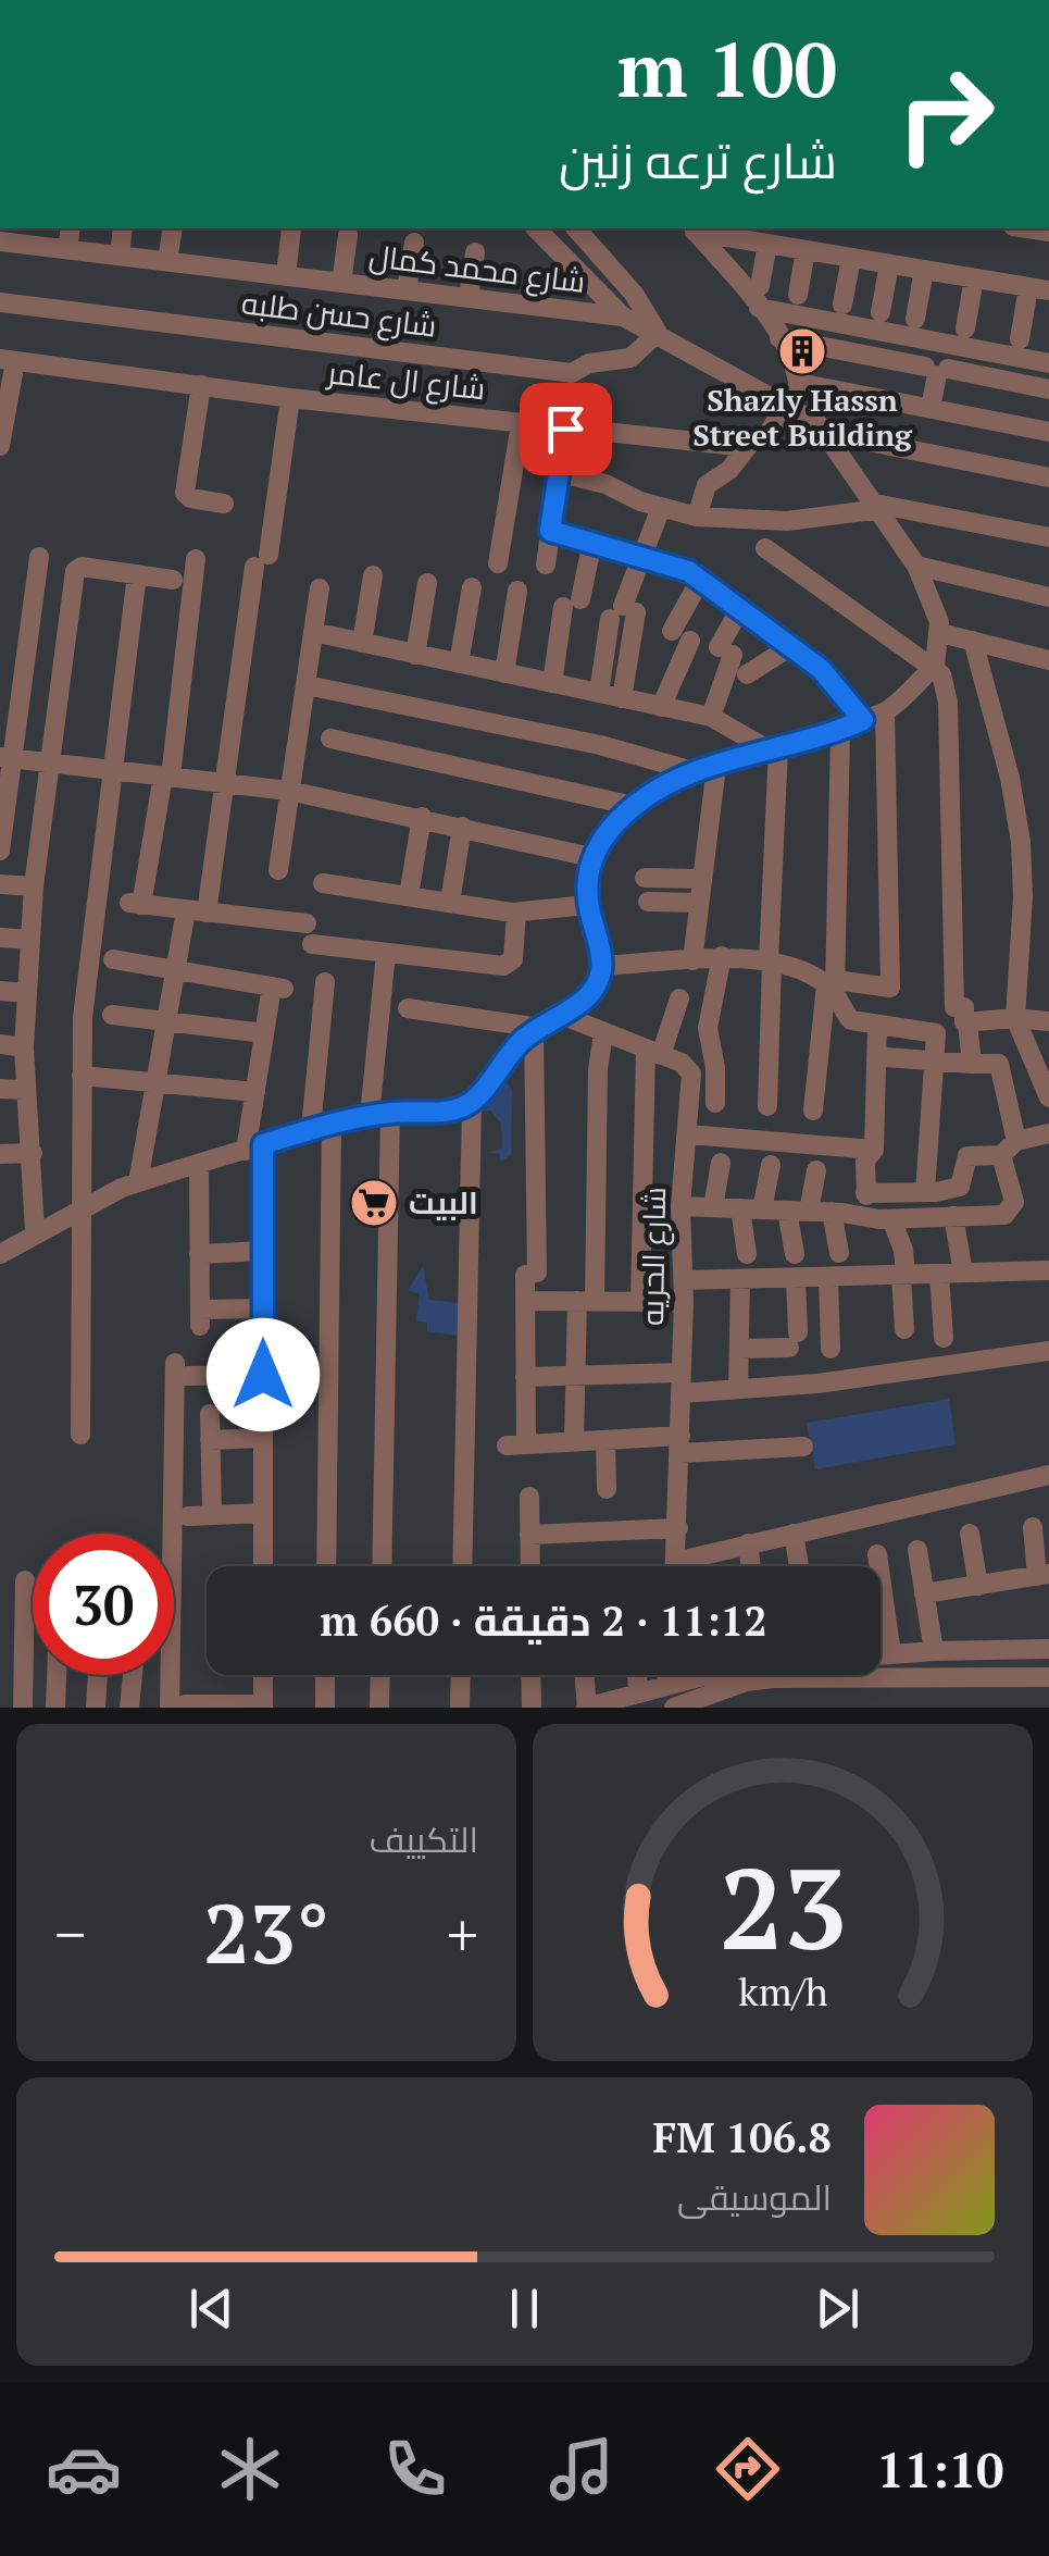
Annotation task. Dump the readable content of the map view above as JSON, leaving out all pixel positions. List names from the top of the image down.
{
  "streets": {
    "street": [
      "شارع محمد كمال",
      "شارع حسن طلبه",
      "شارع ال عامر",
      "شارع الحريه"
    ]
  },
  "places": {
    "building": ["Shazly Hassn Street Building"],
    "supermarket": ["البيت"]
  },
  "page": {
    "turn": ["100 m", "شارع ترعه زنين"],
    "limit": "30",
    "trip": "11:12 · 2 دقيقة · 660 m",
    "tile": "التكييف",
    "heat": ["−", "23°", "+"],
    "song": ["106.8 FM", "الموسيقى"],
    "tabs": "11:10",
    "gauge": ["23", "km/h"]
  }
}
